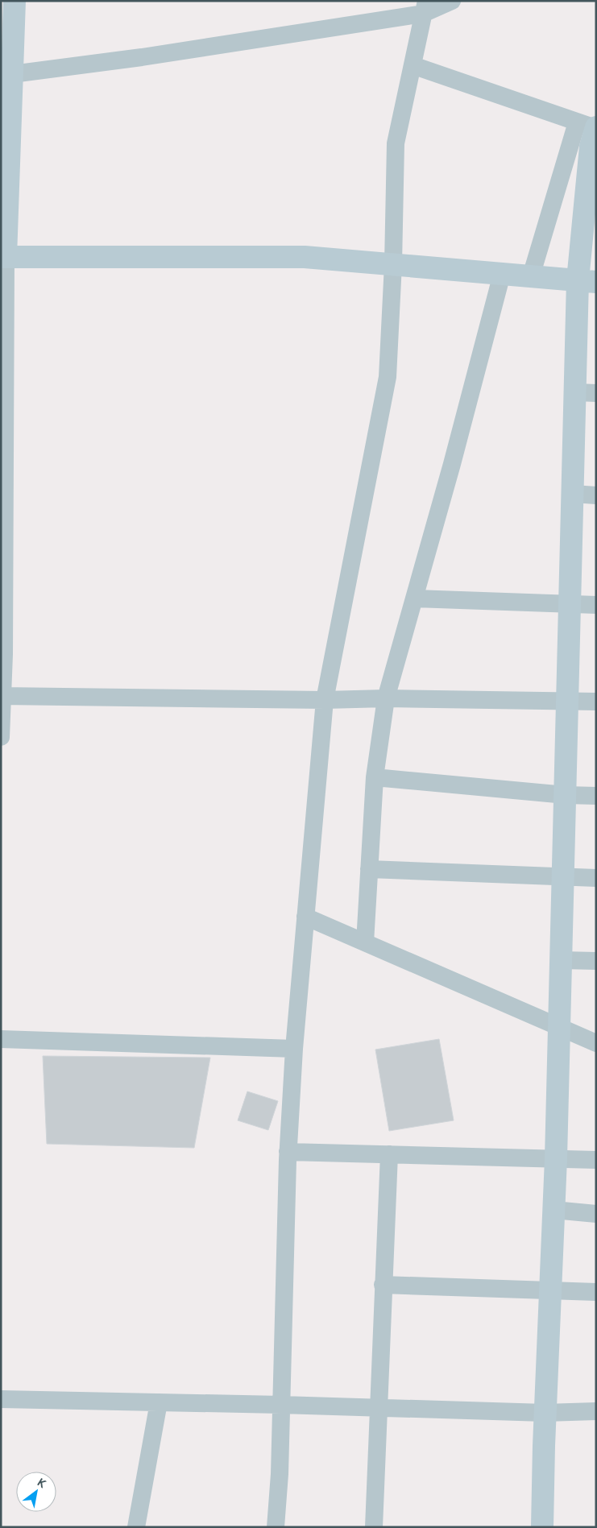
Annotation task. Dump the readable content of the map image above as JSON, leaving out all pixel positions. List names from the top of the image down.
{
  "north": "top right"
}
